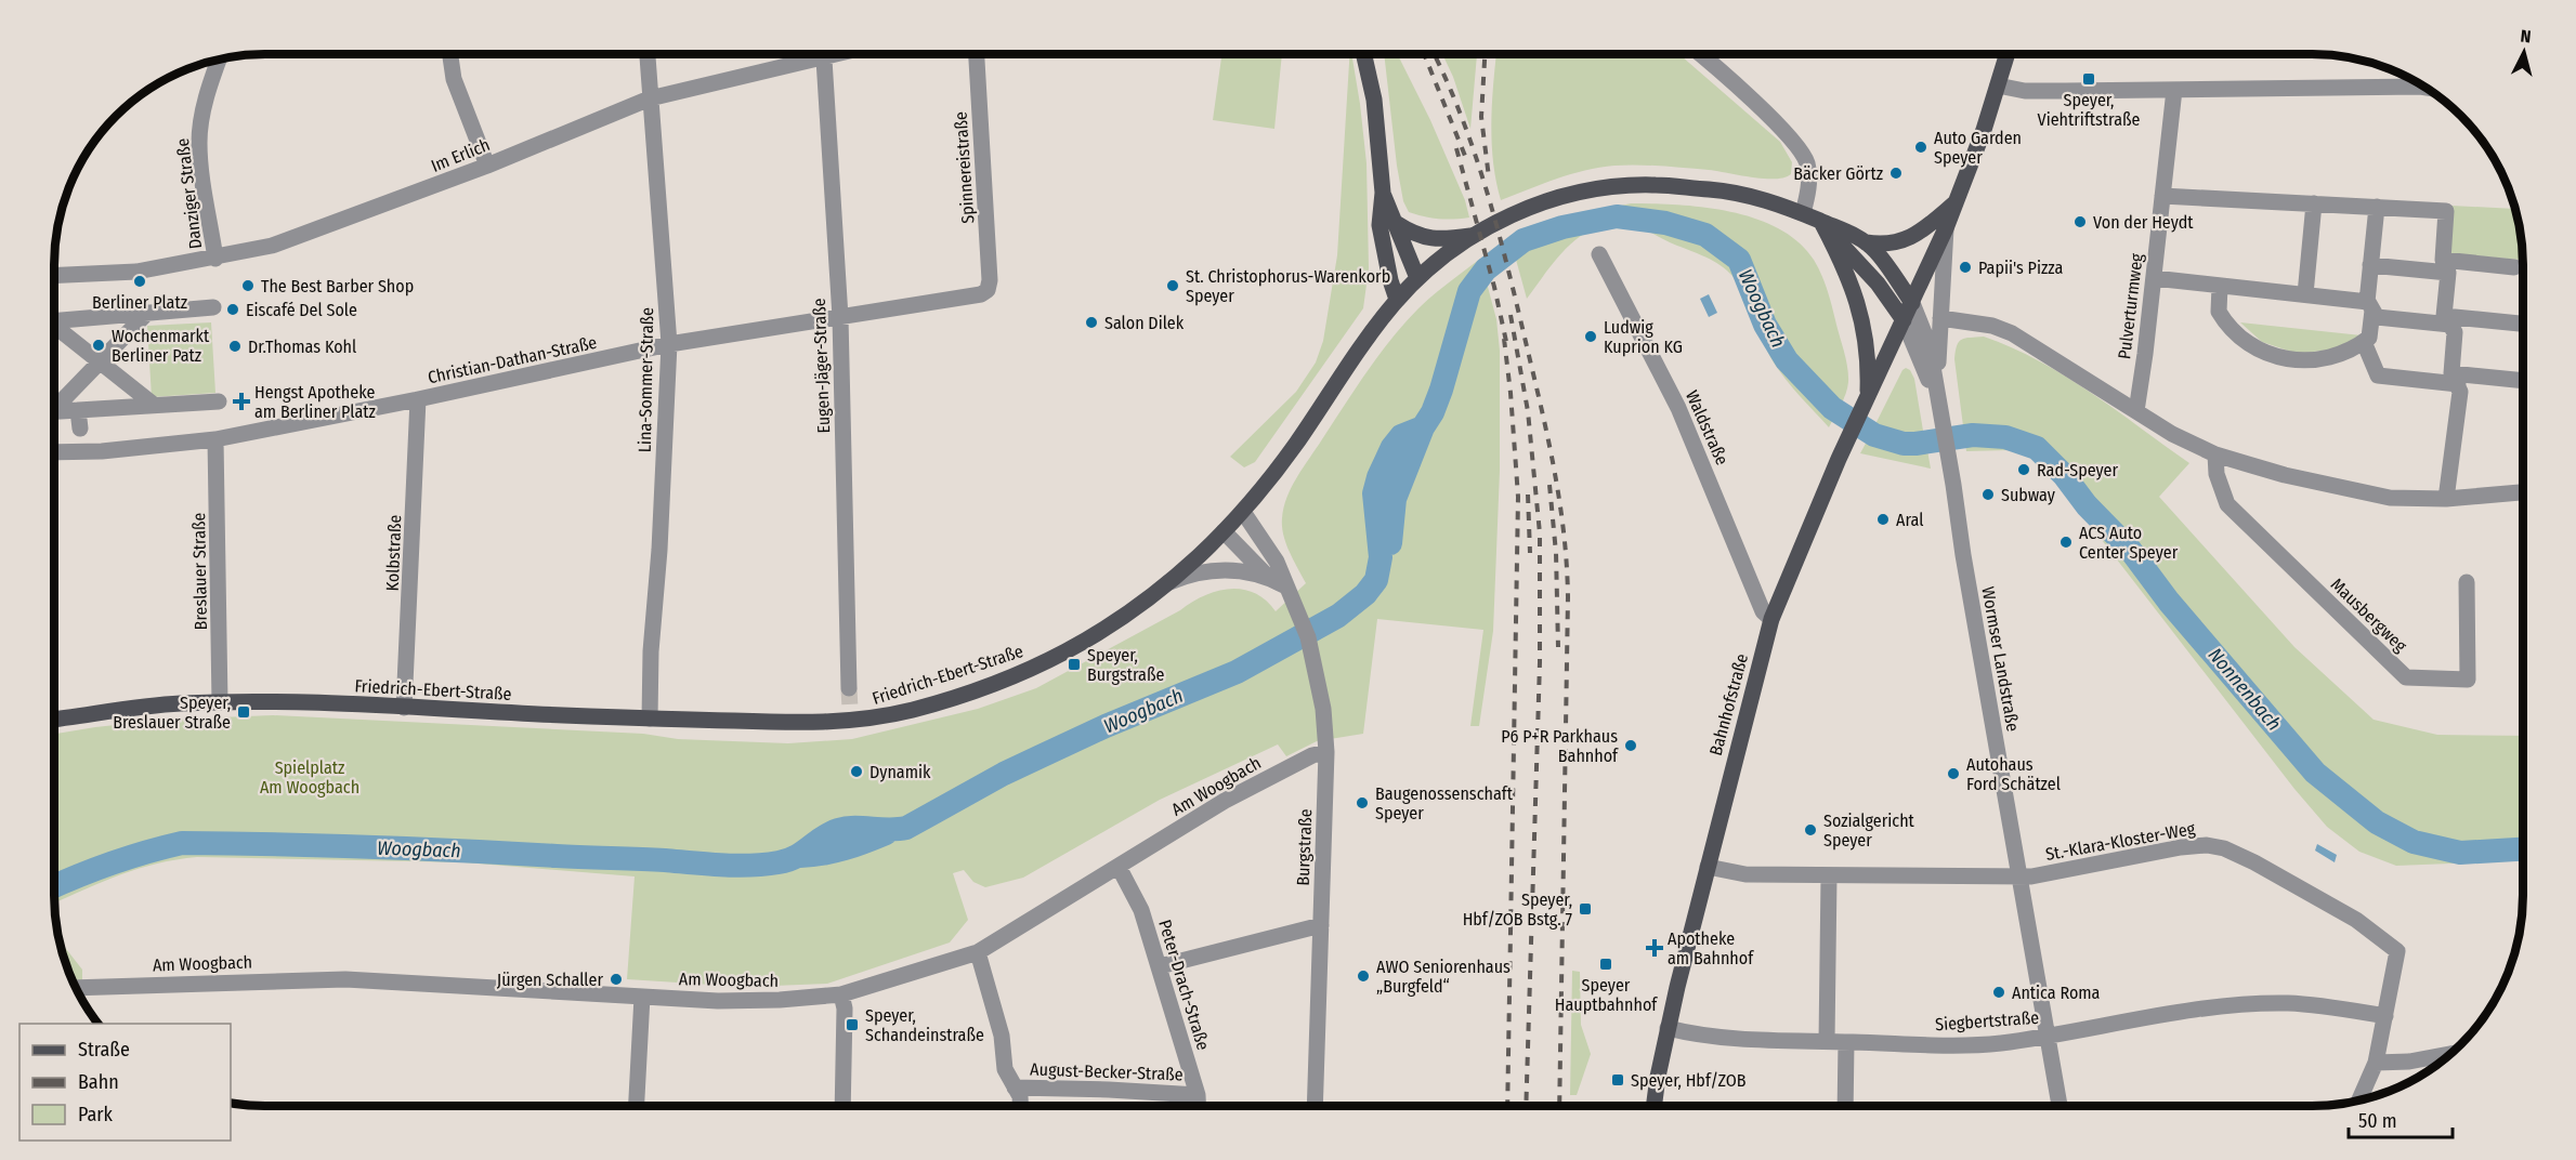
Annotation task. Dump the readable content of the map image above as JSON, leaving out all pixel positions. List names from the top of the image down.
{
  "streets": {
    "main road": ["Friedrich-Ebert-Straße", "Bahnhofstraße"],
    "street": [
      "Im Erlich",
      "Spinnereistraße",
      "Danziger Straße",
      "Pulverturmweg",
      "Christian-Dathan-Straße",
      "Eugen-Jäger-Straße",
      "Lina-Sommer-Straße",
      "Waldstraße",
      "Kolbstraße",
      "Breslauer Straße",
      "Mausbergweg",
      "Wormser Landstraße",
      "Am Woogbach",
      "St.-Klara-Kloster-Weg",
      "Burgstraße",
      "Peter-Drach-Straße",
      "Siegbertstraße",
      "August-Becker-Straße"
    ]
  },
  "crossings": [
    ["Im Erlich", "Danziger Straße"],
    ["Im Erlich", "Lina-Sommer-Straße"],
    ["Spinnereistraße", "Christian-Dathan-Straße"],
    ["Christian-Dathan-Straße", "Eugen-Jäger-Straße"],
    ["Christian-Dathan-Straße", "Lina-Sommer-Straße"],
    ["Christian-Dathan-Straße", "Kolbstraße"],
    ["Christian-Dathan-Straße", "Breslauer Straße"],
    ["Lina-Sommer-Straße", "Friedrich-Ebert-Straße"],
    ["Waldstraße", "Bahnhofstraße"],
    ["Kolbstraße", "Friedrich-Ebert-Straße"],
    ["Breslauer Straße", "Friedrich-Ebert-Straße"],
    ["Wormser Landstraße", "Friedrich-Ebert-Straße"],
    ["Wormser Landstraße", "Bahnhofstraße"],
    ["Wormser Landstraße", "St.-Klara-Kloster-Weg"],
    ["Wormser Landstraße", "Siegbertstraße"],
    ["Friedrich-Ebert-Straße", "Bahnhofstraße"],
    ["Friedrich-Ebert-Straße", "Burgstraße"],
    ["Bahnhofstraße", "Siegbertstraße"],
    ["Am Woogbach", "Burgstraße"],
    ["Am Woogbach", "Peter-Drach-Straße"],
    ["St.-Klara-Kloster-Weg", "Siegbertstraße"],
    ["Peter-Drach-Straße", "August-Becker-Straße"]
  ],
  "water": ["Woogbach", "Nonnenbach"],
  "parks": ["Spielplatz Am Woogbach"],
  "places": {
    "transit": [
      "Speyer, Viehtriftstraße",
      "Speyer, Burgstraße",
      "Speyer, Breslauer Straße",
      "Speyer, Hbf/ZOB Bstg. 7",
      "Speyer Hauptbahnhof",
      "Speyer, Schandeinstraße",
      "Speyer, Hbf/ZOB"
    ],
    "other": [
      "Auto Garden Speyer",
      "Bäcker Görtz",
      "Von der Heydt",
      "Papii's Pizza",
      "Berliner Platz",
      "The Best Barber Shop",
      "St. Christophorus-Warenkorb Speyer",
      "Eiscafé Del Sole",
      "Salon Dilek",
      "Ludwig Kuprion KG",
      "Wochenmarkt Berliner Patz",
      "Dr.Thomas Kohl",
      "Rad-Speyer",
      "Subway",
      "Aral",
      "ACS Auto Center Speyer",
      "P6 P+R Parkhaus Bahnhof",
      "Dynamik",
      "Autohaus Ford Schätzel",
      "Baugenossenschaft Speyer",
      "Sozialgericht Speyer",
      "AWO Seniorenhaus „Burgfeld“",
      "Jürgen Schaller",
      "Antica Roma"
    ],
    "health": ["Hengst Apotheke am Berliner Platz", "Apotheke am Bahnhof"]
  },
  "legend": ["Straße", "Bahn", "Park"],
  "scale_bar": "50 m",
  "north": "top"
}
